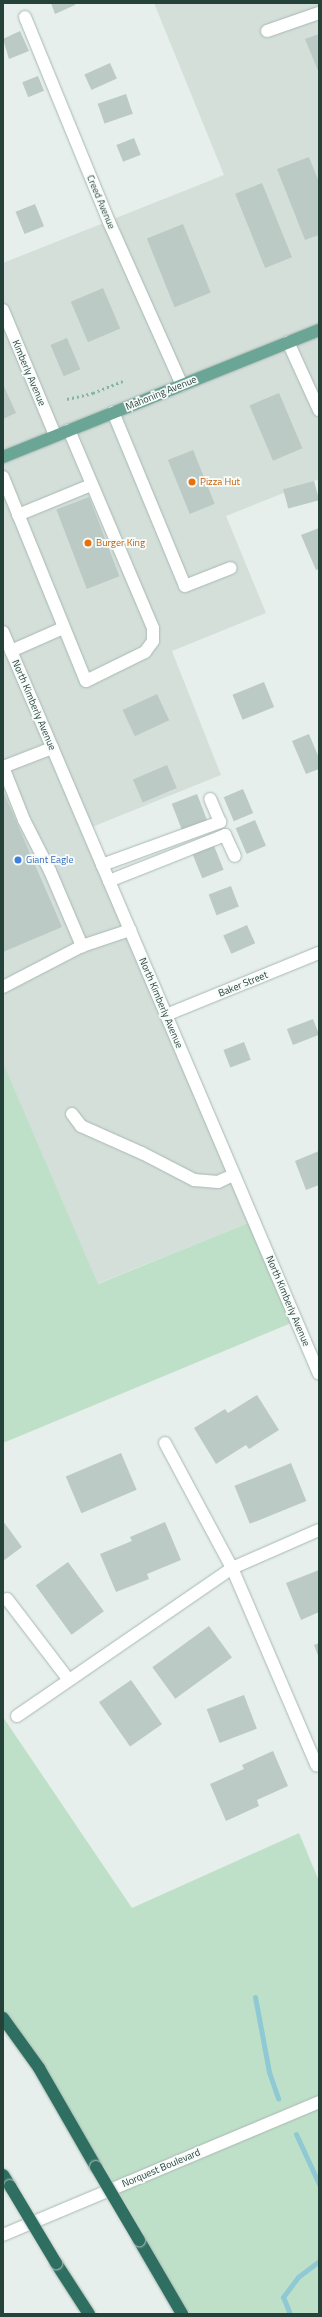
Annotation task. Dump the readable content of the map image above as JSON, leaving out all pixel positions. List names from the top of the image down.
{
  "streets": {
    "main road": ["Mahoning Avenue"],
    "street": [
      "Creed Avenue",
      "Kimberly Avenue",
      "North Kimberly Avenue",
      "Baker Street",
      "Norquest Boulevard"
    ]
  },
  "crossings": [
    ["Creed Avenue", "Mahoning Avenue"],
    ["Kimberly Avenue", "Mahoning Avenue"],
    ["North Kimberly Avenue", "Baker Street"]
  ],
  "places": ["Pizza Hut", "Burger King", "Giant Eagle"]
}
